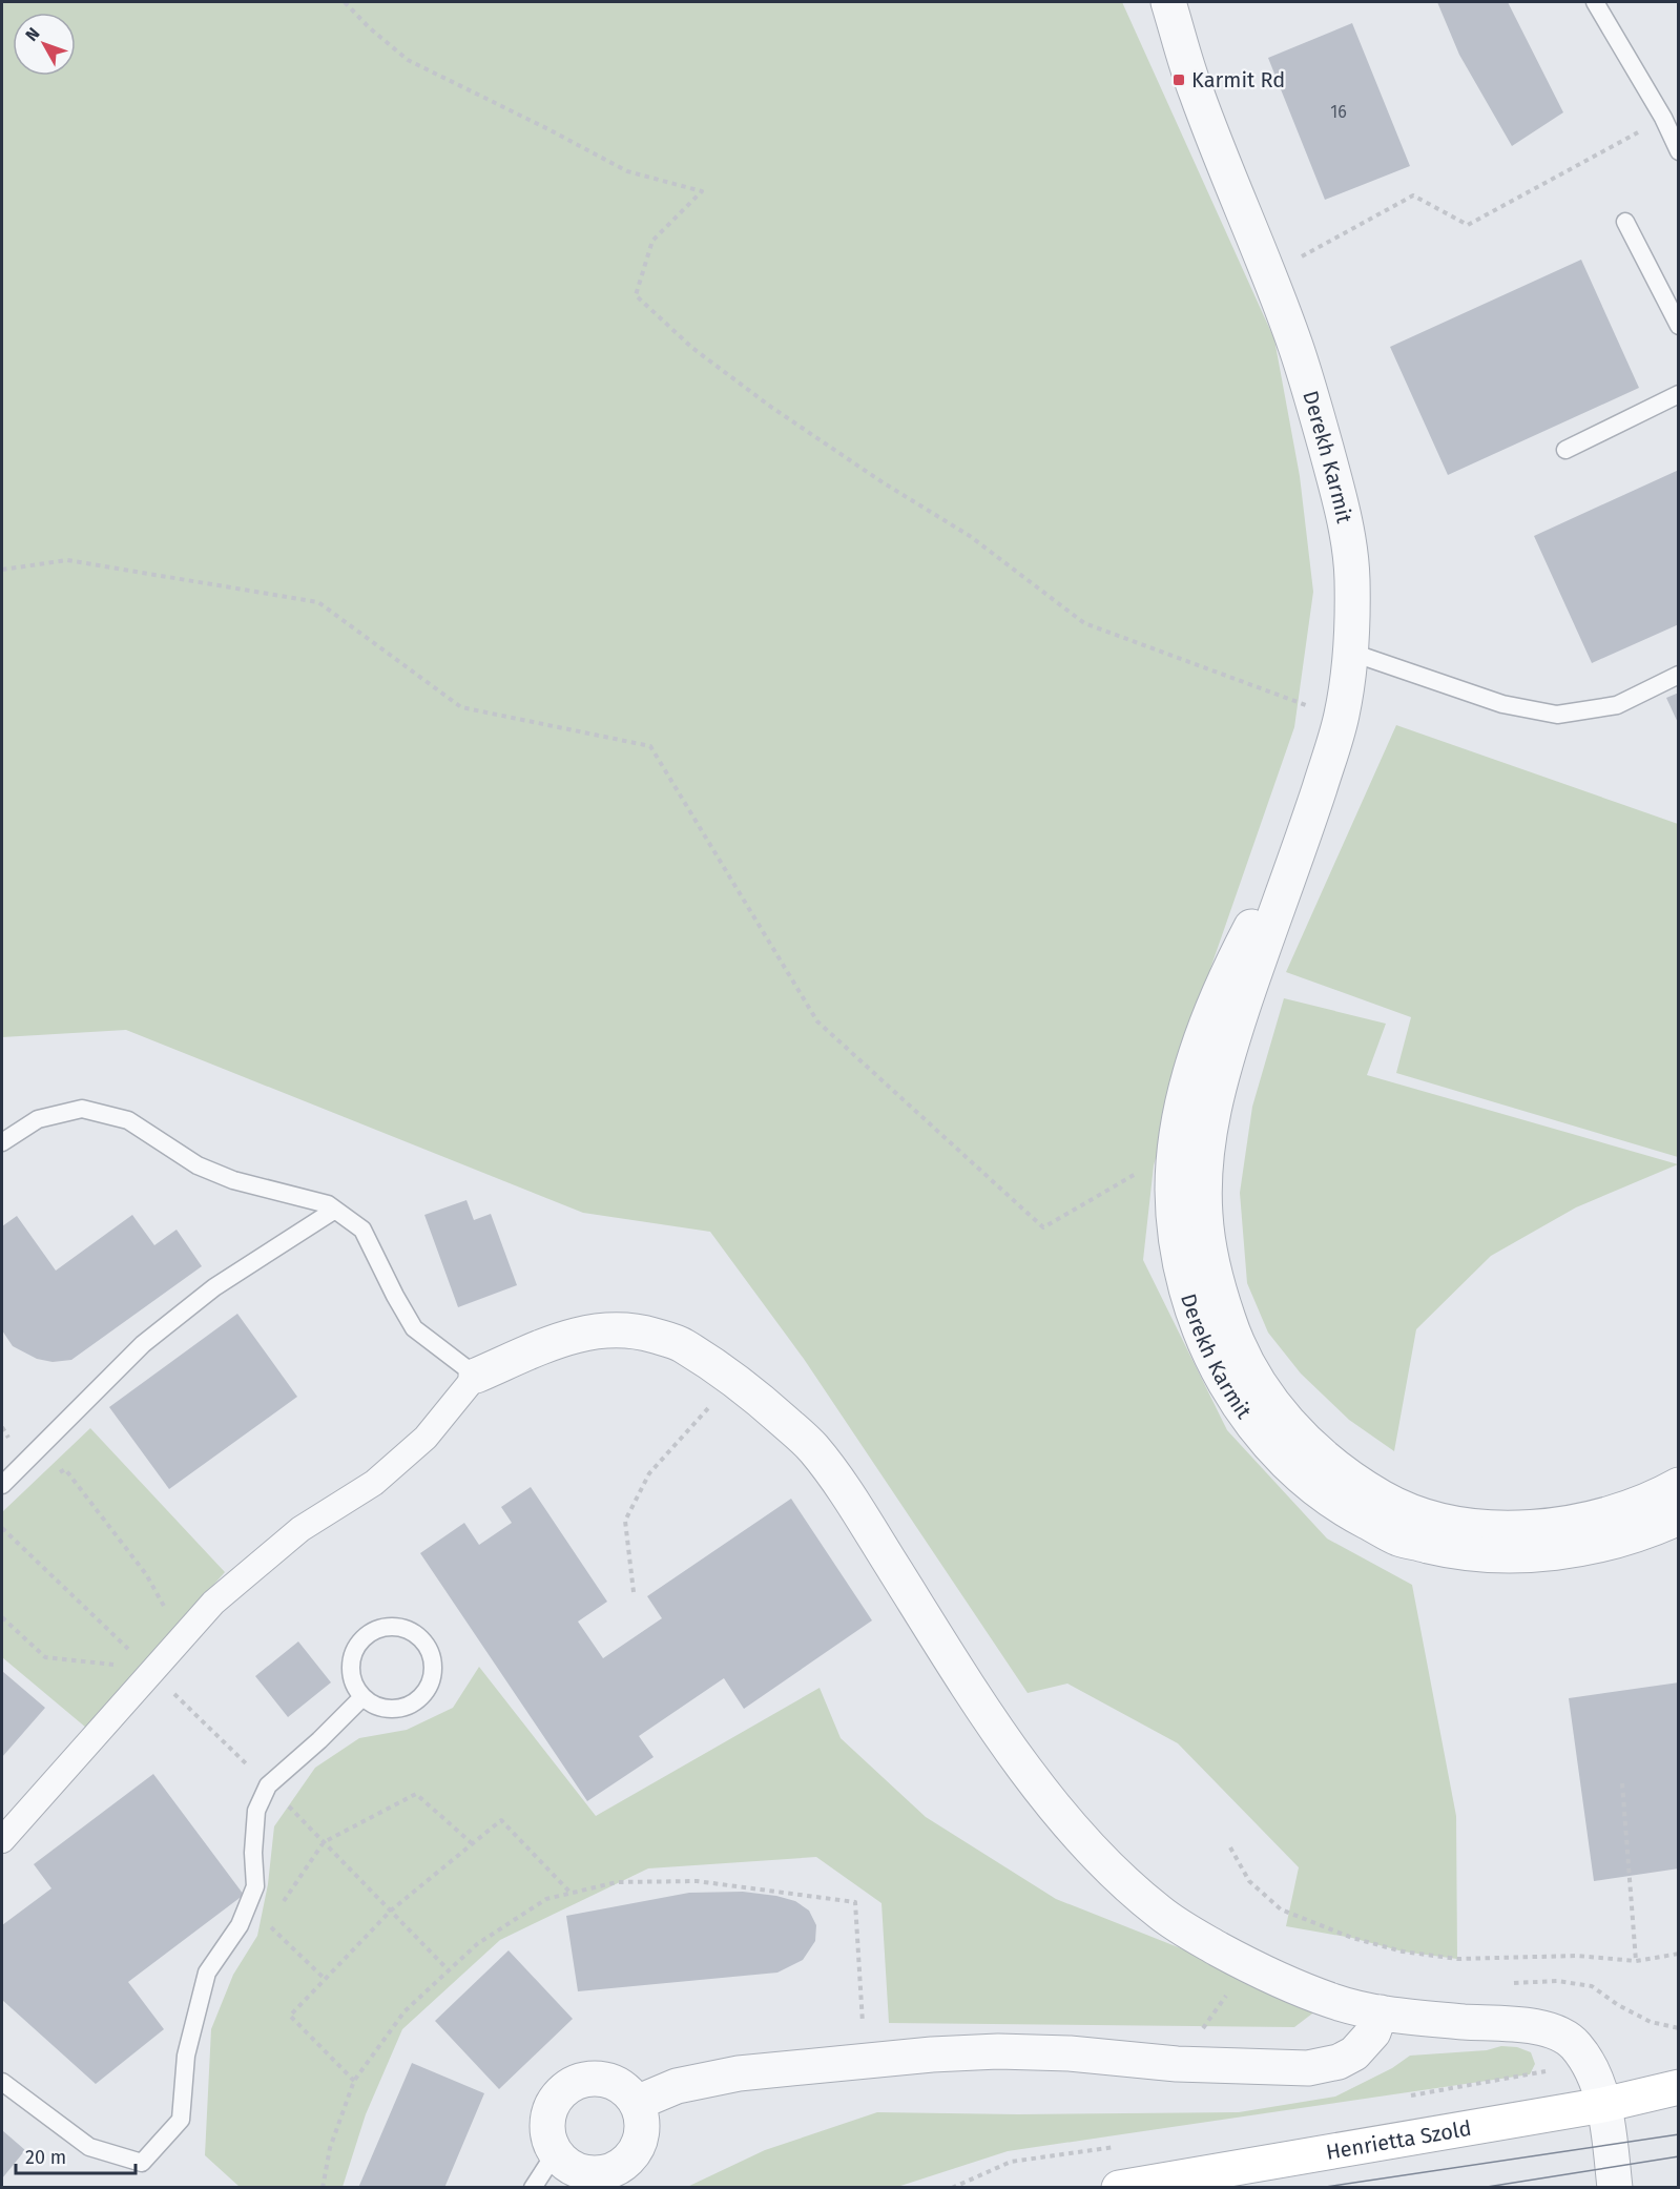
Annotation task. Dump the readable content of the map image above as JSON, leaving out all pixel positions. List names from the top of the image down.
{
  "streets": {
    "main road": ["Henrietta Szold"],
    "street": ["Derekh Karmit"]
  },
  "places": {
    "transit": ["Karmit Rd"]
  },
  "house_numbers": ["16"],
  "scale_bar": "20 m",
  "north": "top left"
}
